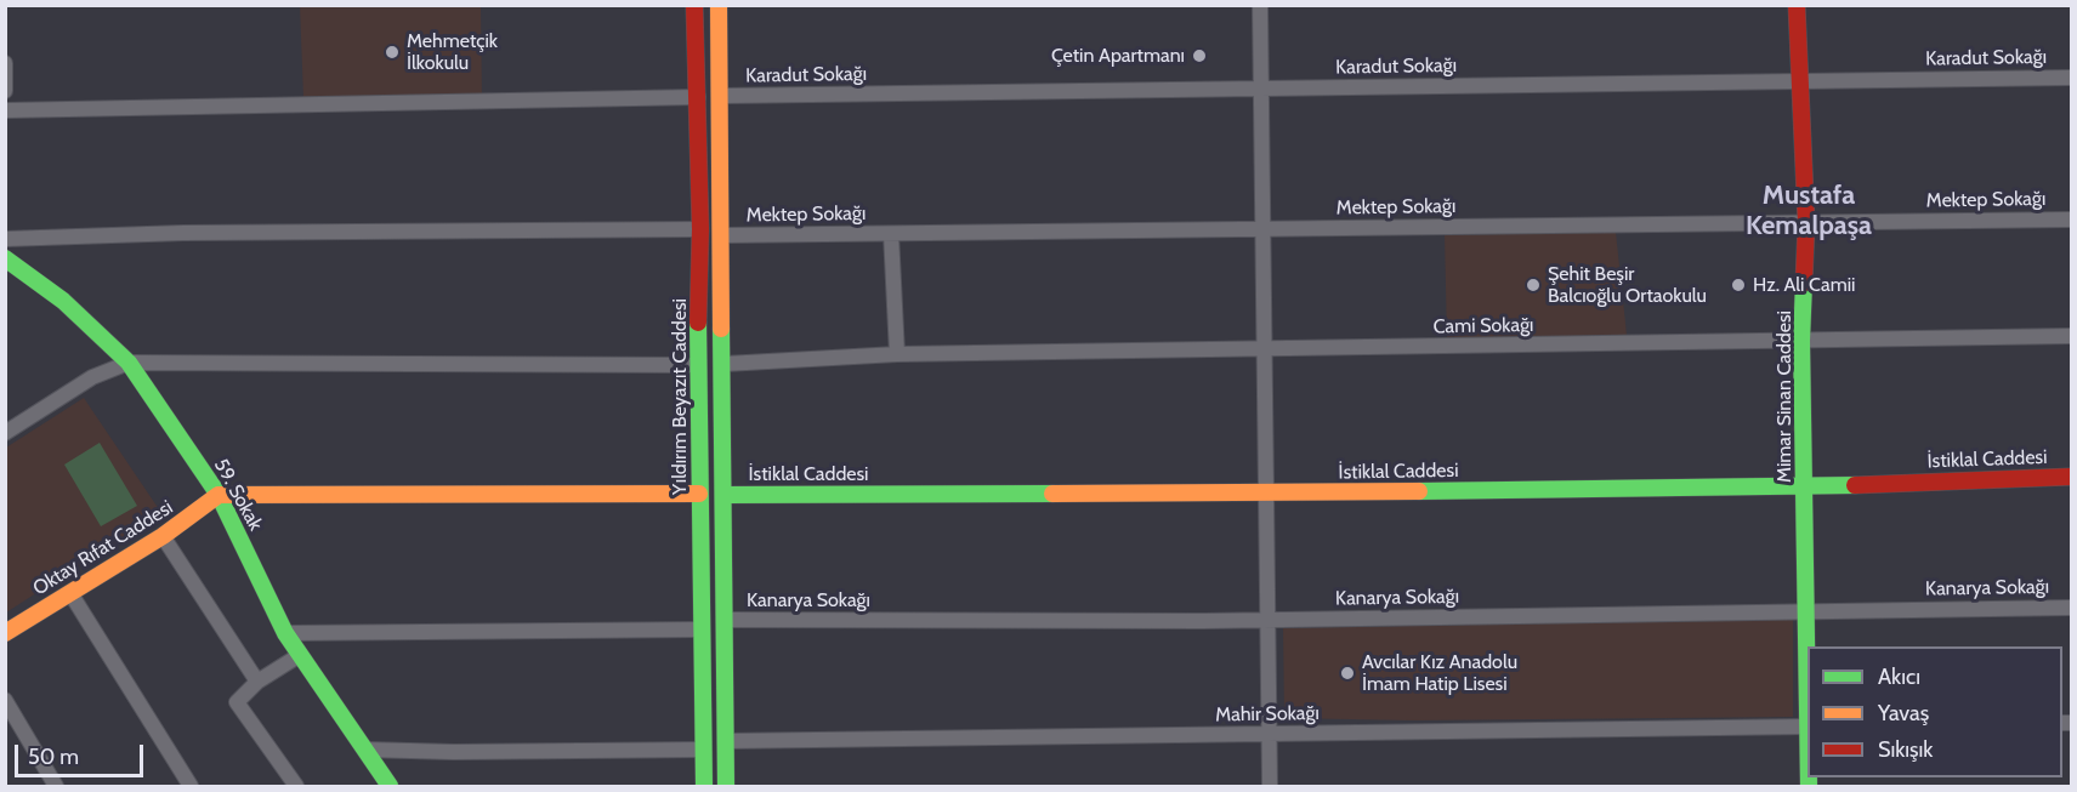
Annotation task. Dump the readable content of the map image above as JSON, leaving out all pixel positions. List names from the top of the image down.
{
  "streets": {
    "street": [
      "Karadut Sokağı",
      "Mektep Sokağı",
      "Cami Sokağı",
      "Yıldırım Beyazıt Caddesi",
      "Mimar Sinan Caddesi",
      "İstiklal Caddesi",
      "59. Sokak",
      "Oktay Rıfat Caddesi",
      "Kanarya Sokağı",
      "Mahir Sokağı"
    ]
  },
  "crossings": [
    ["Karadut Sokağı", "Mimar Sinan Caddesi"],
    ["Mektep Sokağı", "Mimar Sinan Caddesi"],
    ["Cami Sokağı", "Mimar Sinan Caddesi"],
    ["Yıldırım Beyazıt Caddesi", "İstiklal Caddesi"],
    ["Mimar Sinan Caddesi", "İstiklal Caddesi"],
    ["Mimar Sinan Caddesi", "Kanarya Sokağı"],
    ["Mimar Sinan Caddesi", "Mahir Sokağı"],
    ["59. Sokak", "Oktay Rıfat Caddesi"]
  ],
  "districts": ["Mustafa Kemalpaşa"],
  "places": [
    "Mehmetçik İlkokulu",
    "Çetin Apartmanı",
    "Şehit Beşir Balcıoğlu Ortaokulu",
    "Hz. Ali Camii",
    "Avcılar Kız Anadolu İmam Hatip Lisesi"
  ],
  "legend": ["Akıcı", "Yavaş", "Sıkışık"],
  "scale_bar": "50 m"
}
